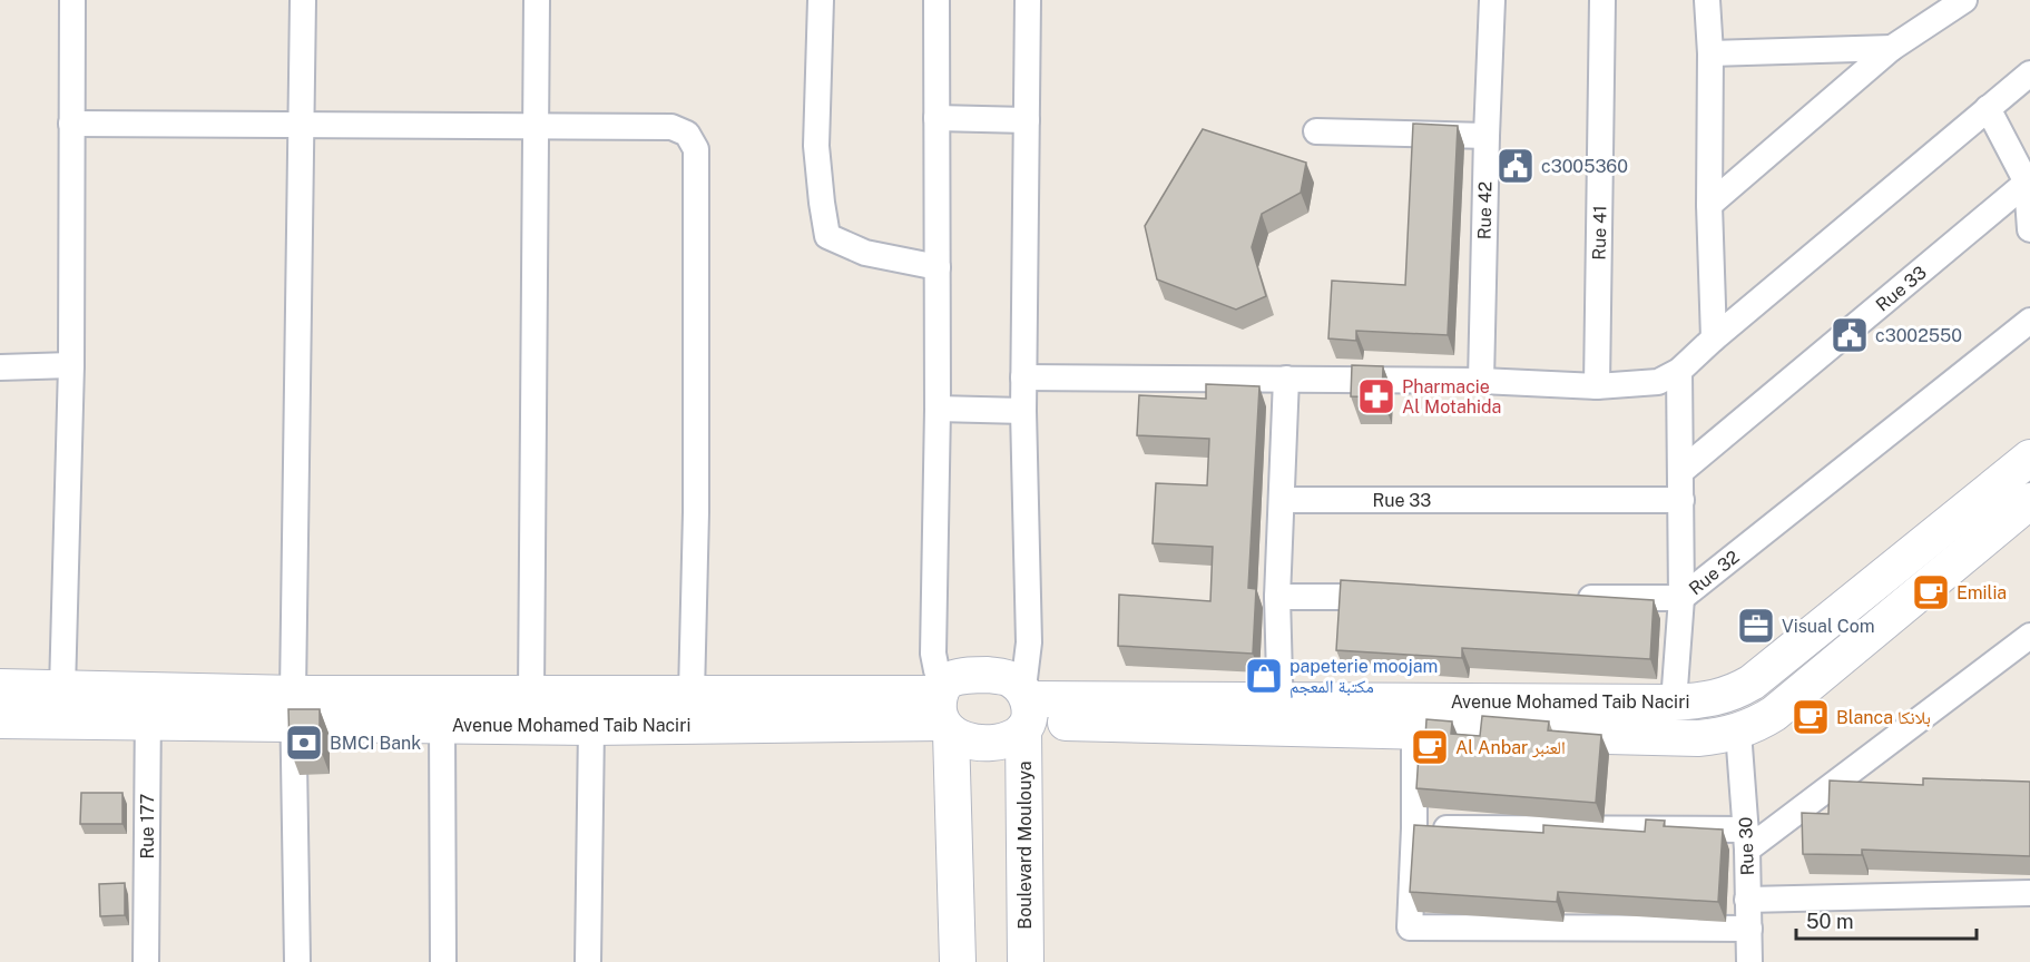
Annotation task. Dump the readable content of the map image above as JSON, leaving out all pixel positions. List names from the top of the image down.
{
  "streets": {
    "street": [
      "Rue 42",
      "Rue 41",
      "Rue 33",
      "Rue 32",
      "Avenue Mohamed Taib Naciri",
      "Rue 177",
      "Boulevard Moulouya",
      "Rue 30"
    ]
  },
  "crossings": [
    ["Avenue Mohamed Taib Naciri", "Rue 177"],
    ["Avenue Mohamed Taib Naciri", "Boulevard Moulouya"],
    ["Avenue Mohamed Taib Naciri", "Rue 30"]
  ],
  "places": {
    "public building": ["c3005360", "c3002550"],
    "pharmacy": ["Pharmacie Al Motahida"],
    "cafe": ["Emilia", "Blanca بلانكا", "Al Anbar العنبر"],
    "office": ["Visual Com"],
    "shop": ["papeterie moojam مكتبة المعجم"],
    "bank": ["BMCI Bank"]
  },
  "scale_bar": "50 m"
}
